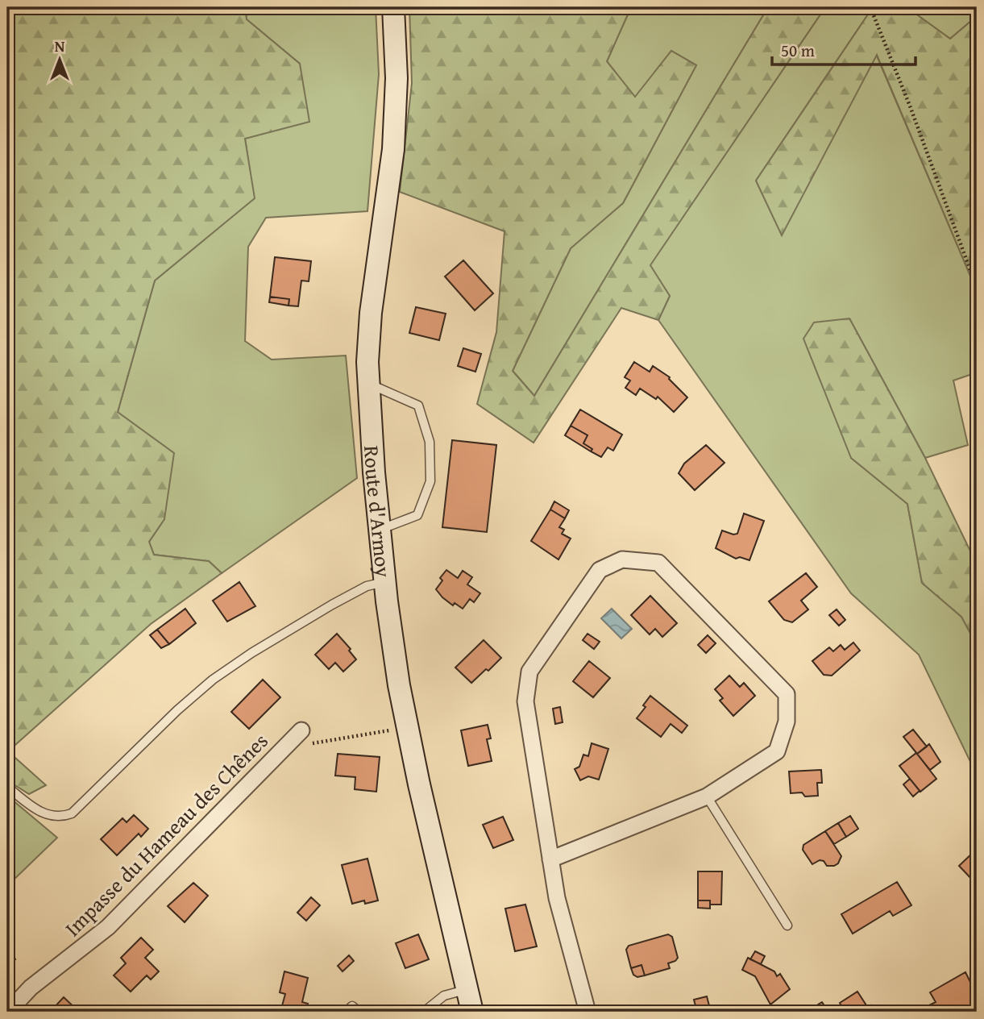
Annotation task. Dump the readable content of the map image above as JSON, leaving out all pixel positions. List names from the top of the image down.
{
  "streets": {
    "main road": ["Route d'Armoy"],
    "street": ["Impasse du Hameau des Chênes"]
  },
  "scale_bar": "50 m",
  "north": "top"
}
